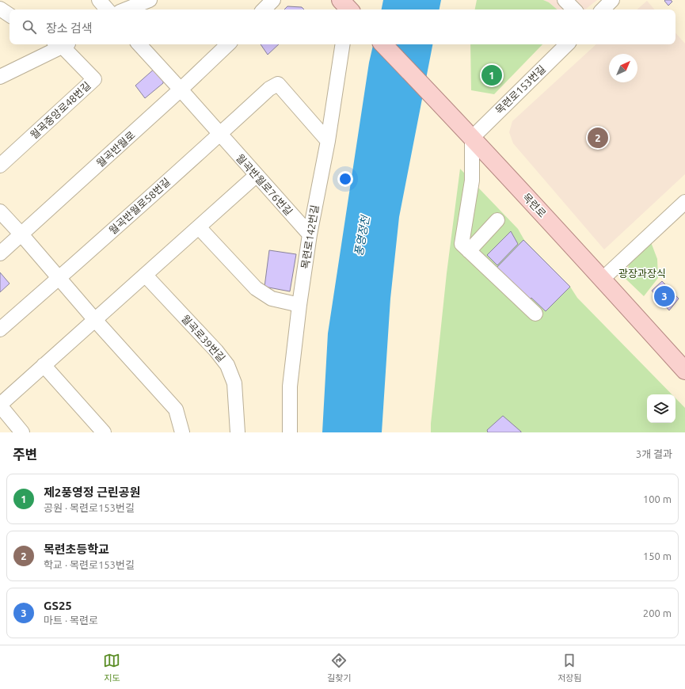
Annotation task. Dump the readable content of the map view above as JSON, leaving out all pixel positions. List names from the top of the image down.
{
  "streets": {
    "main road": ["목련로"],
    "street": [
      "목련로153번길",
      "월곡중앙로48번길",
      "월곡반월로",
      "월곡반월로76번길",
      "월곡반월로58번길",
      "목련로142번길",
      "월곡로39번길"
    ]
  },
  "crossings": [
    ["목련로153번길", "목련로"],
    ["월곡반월로", "월곡반월로76번길"],
    ["월곡반월로76번길", "월곡반월로58번길"],
    ["월곡반월로76번길", "목련로142번길"]
  ],
  "water": ["풍영정천"],
  "parks": ["광장과장식"],
  "north": "top right",
  "page": {
    "search": "장소 검색",
    "pins": ["1", "2", "3"],
    "heading": ["주변", "3개 결과"],
    "list": [
      {
        "mark": "1",
        "name": "제2풍영정 근린공원",
        "note": "공원 · 목련로153번길",
        "value": "100 m"
      },
      {
        "mark": "2",
        "name": "목련초등학교",
        "note": "학교 · 목련로153번길",
        "value": "150 m"
      },
      {
        "mark": "3",
        "name": "GS25",
        "note": "마트 · 목련로",
        "value": "200 m"
      }
    ],
    "nav": ["지도", "길찾기", "저장됨"]
  }
}
